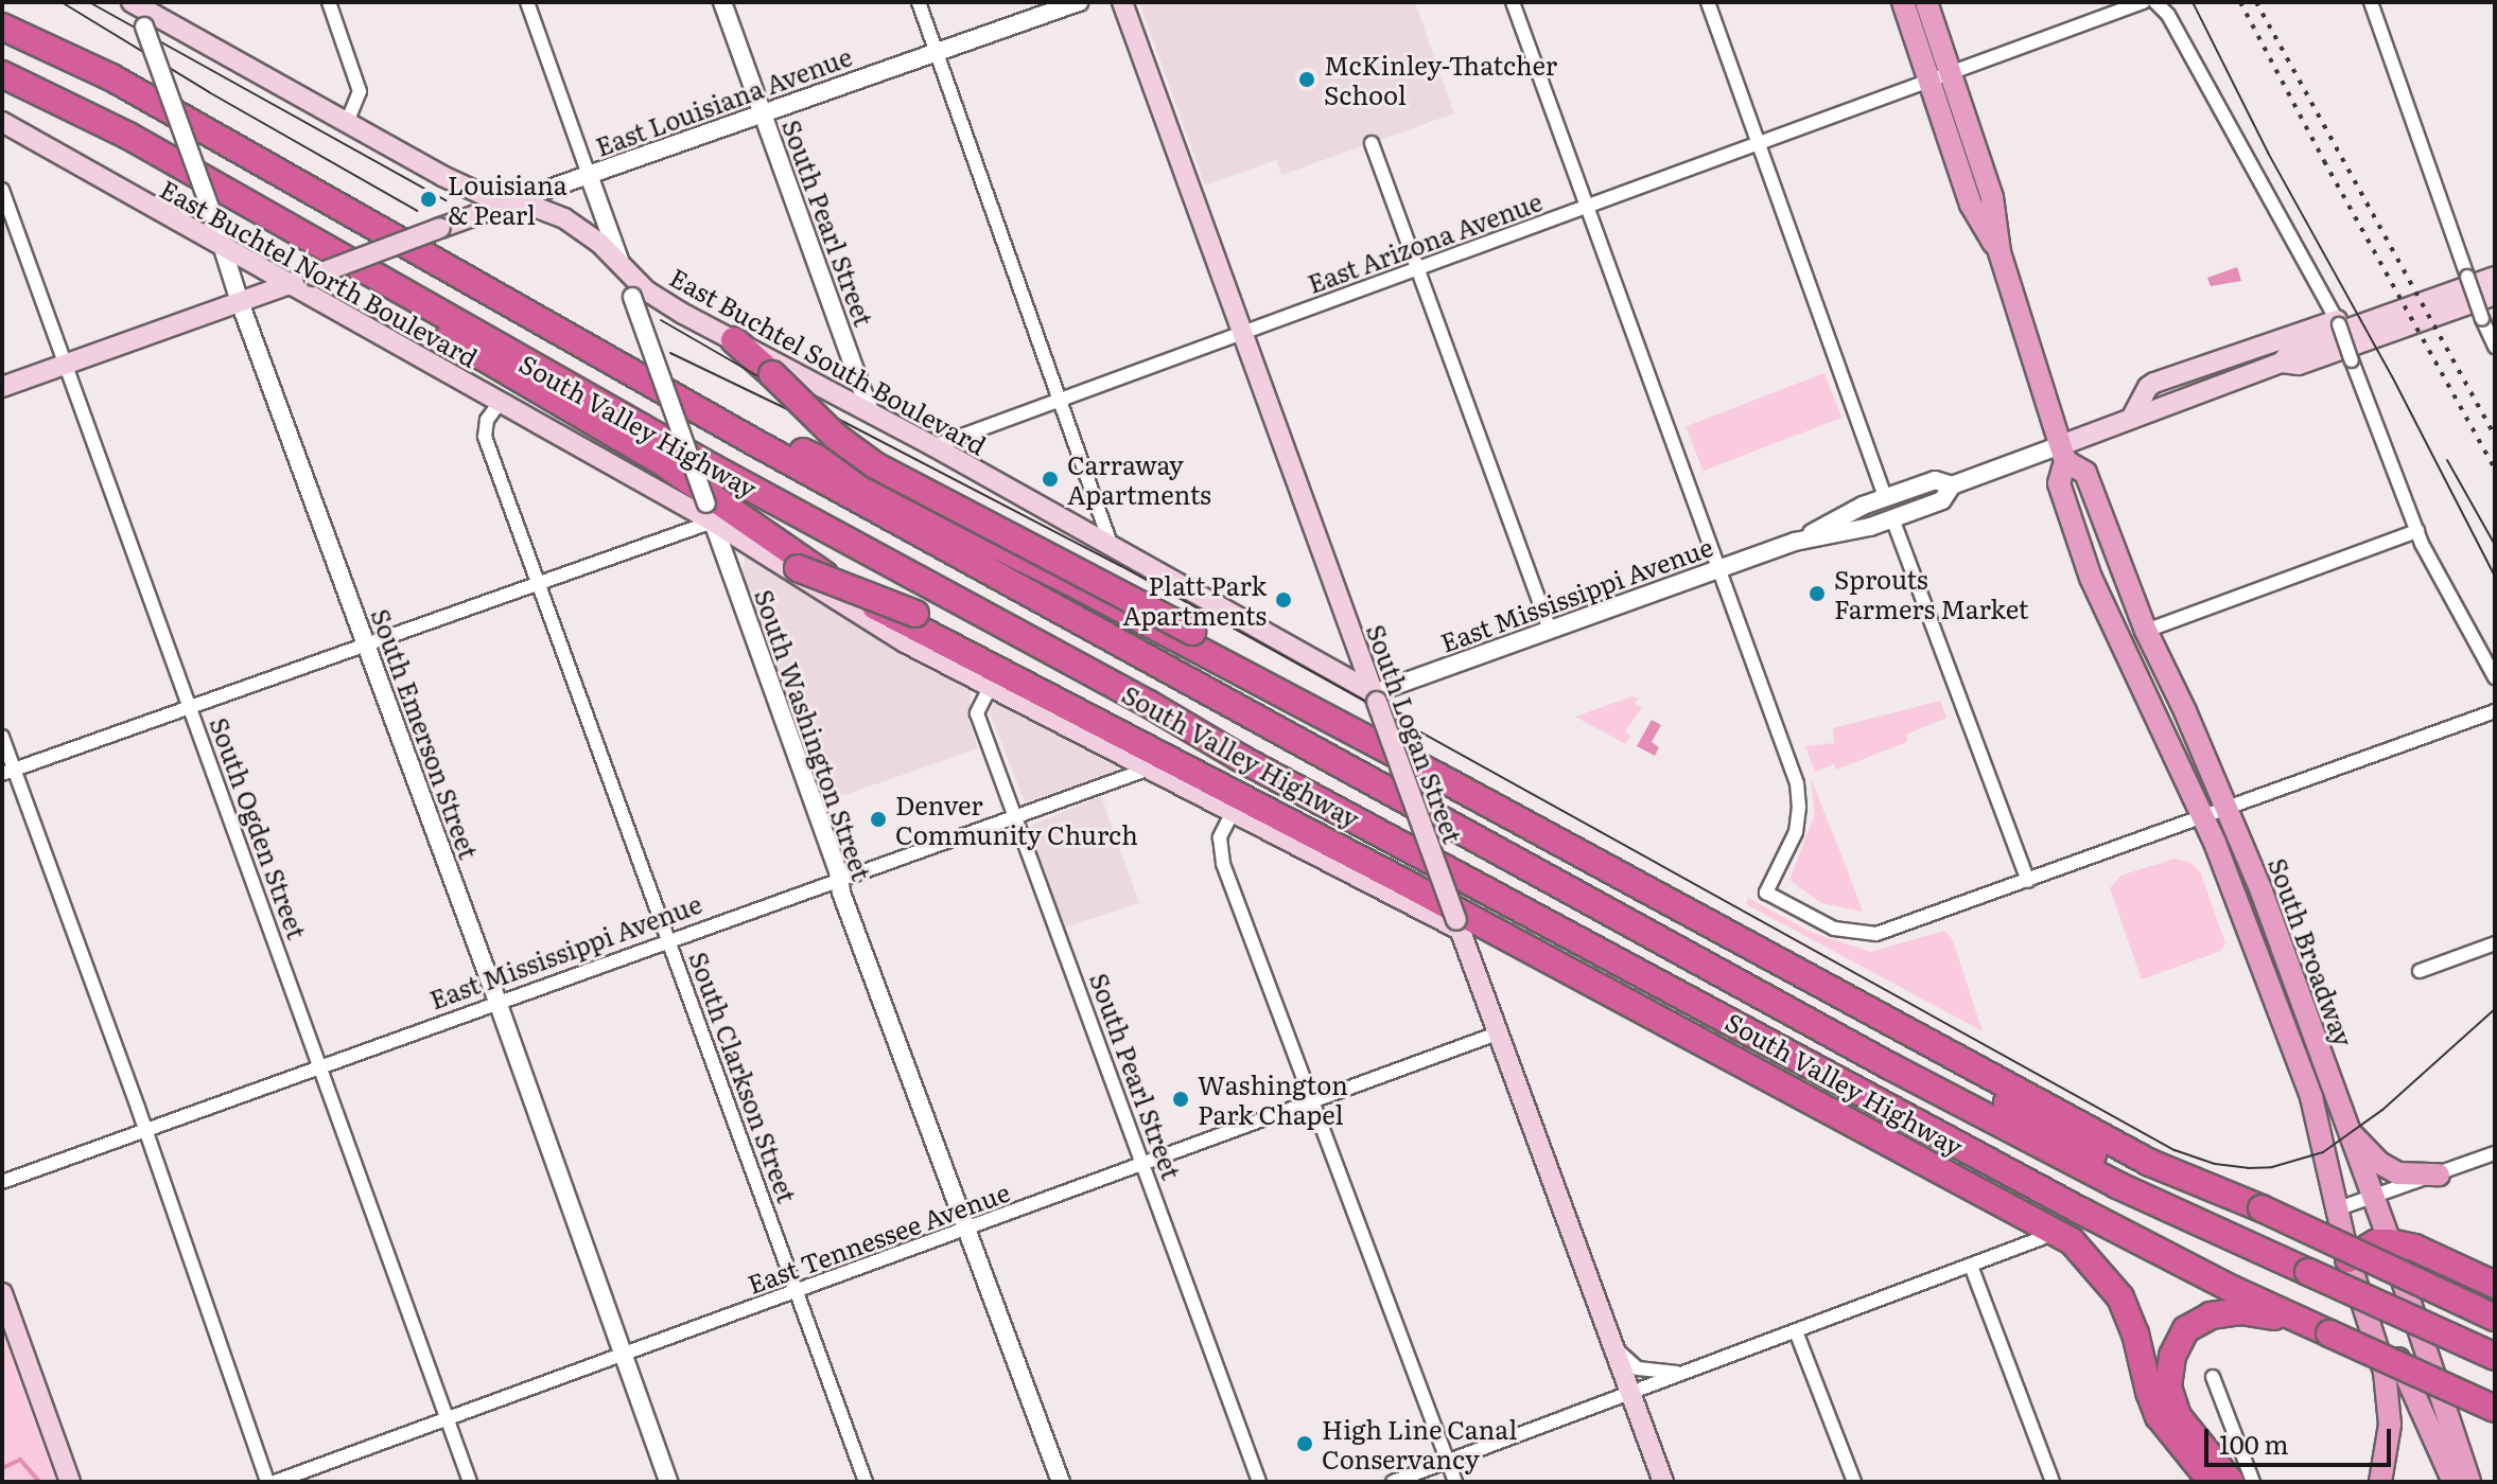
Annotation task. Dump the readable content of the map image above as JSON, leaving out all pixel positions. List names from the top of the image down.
{
  "streets": {
    "highway": ["South Valley Highway"],
    "main road": [
      "East Louisiana Avenue",
      "East Buchtel North Boulevard",
      "East Buchtel South Boulevard",
      "South Logan Street",
      "South Broadway"
    ],
    "street": [
      "South Pearl Street",
      "East Arizona Avenue",
      "East Mississippi Avenue",
      "South Emerson Street",
      "South Washington Street",
      "South Ogden Street",
      "South Clarkson Street",
      "East Tennessee Avenue"
    ]
  },
  "crossings": [
    ["East Louisiana Avenue", "South Pearl Street"],
    ["East Louisiana Avenue", "East Buchtel North Boulevard"],
    ["East Louisiana Avenue", "East Buchtel South Boulevard"],
    ["East Louisiana Avenue", "South Emerson Street"],
    ["East Louisiana Avenue", "South Washington Street"],
    ["East Louisiana Avenue", "South Ogden Street"],
    ["South Pearl Street", "East Buchtel North Boulevard"],
    ["South Pearl Street", "East Buchtel South Boulevard"],
    ["South Pearl Street", "East Mississippi Avenue"],
    ["South Pearl Street", "East Tennessee Avenue"],
    ["East Arizona Avenue", "East Buchtel South Boulevard"],
    ["East Arizona Avenue", "South Logan Street"],
    ["East Arizona Avenue", "South Broadway"],
    ["East Buchtel North Boulevard", "East Mississippi Avenue"],
    ["East Buchtel North Boulevard", "South Emerson Street"],
    ["East Buchtel North Boulevard", "South Logan Street"],
    ["East Buchtel North Boulevard", "South Washington Street"],
    ["East Buchtel North Boulevard", "South Clarkson Street"],
    ["East Buchtel South Boulevard", "East Mississippi Avenue"],
    ["East Buchtel South Boulevard", "South Emerson Street"],
    ["East Buchtel South Boulevard", "South Logan Street"],
    ["East Buchtel South Boulevard", "South Washington Street"],
    ["East Mississippi Avenue", "South Emerson Street"],
    ["East Mississippi Avenue", "South Logan Street"],
    ["East Mississippi Avenue", "South Washington Street"],
    ["East Mississippi Avenue", "South Ogden Street"],
    ["East Mississippi Avenue", "South Broadway"],
    ["East Mississippi Avenue", "South Clarkson Street"],
    ["South Emerson Street", "East Tennessee Avenue"],
    ["South Logan Street", "East Tennessee Avenue"],
    ["South Washington Street", "East Tennessee Avenue"],
    ["South Ogden Street", "East Tennessee Avenue"],
    ["South Clarkson Street", "East Tennessee Avenue"]
  ],
  "places": [
    "McKinley-Thatcher School",
    "Louisiana & Pearl",
    "Carraway Apartments",
    "Sprouts Farmers Market",
    "Platt Park Apartments",
    "Denver Community Church",
    "Washington Park Chapel",
    "High Line Canal Conservancy"
  ],
  "scale_bar": "100 m"
}
